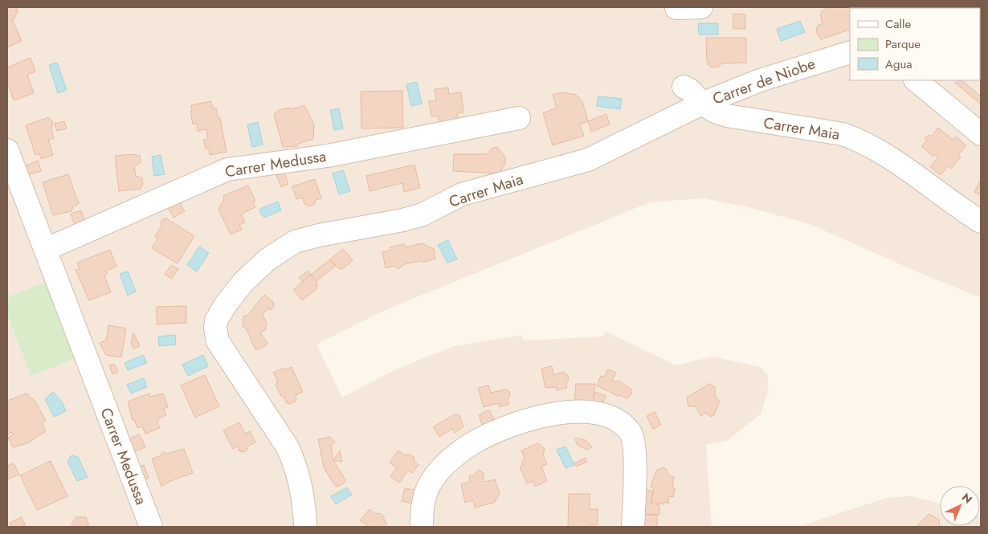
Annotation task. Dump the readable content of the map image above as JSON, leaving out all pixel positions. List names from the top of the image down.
{
  "streets": {
    "street": ["Carrer de Niobe", "Carrer Maia", "Carrer Medussa"]
  },
  "crossings": [
    ["Carrer de Niobe", "Carrer Maia"]
  ],
  "legend": ["Calle", "Parque", "Agua"],
  "north": "top right"
}
